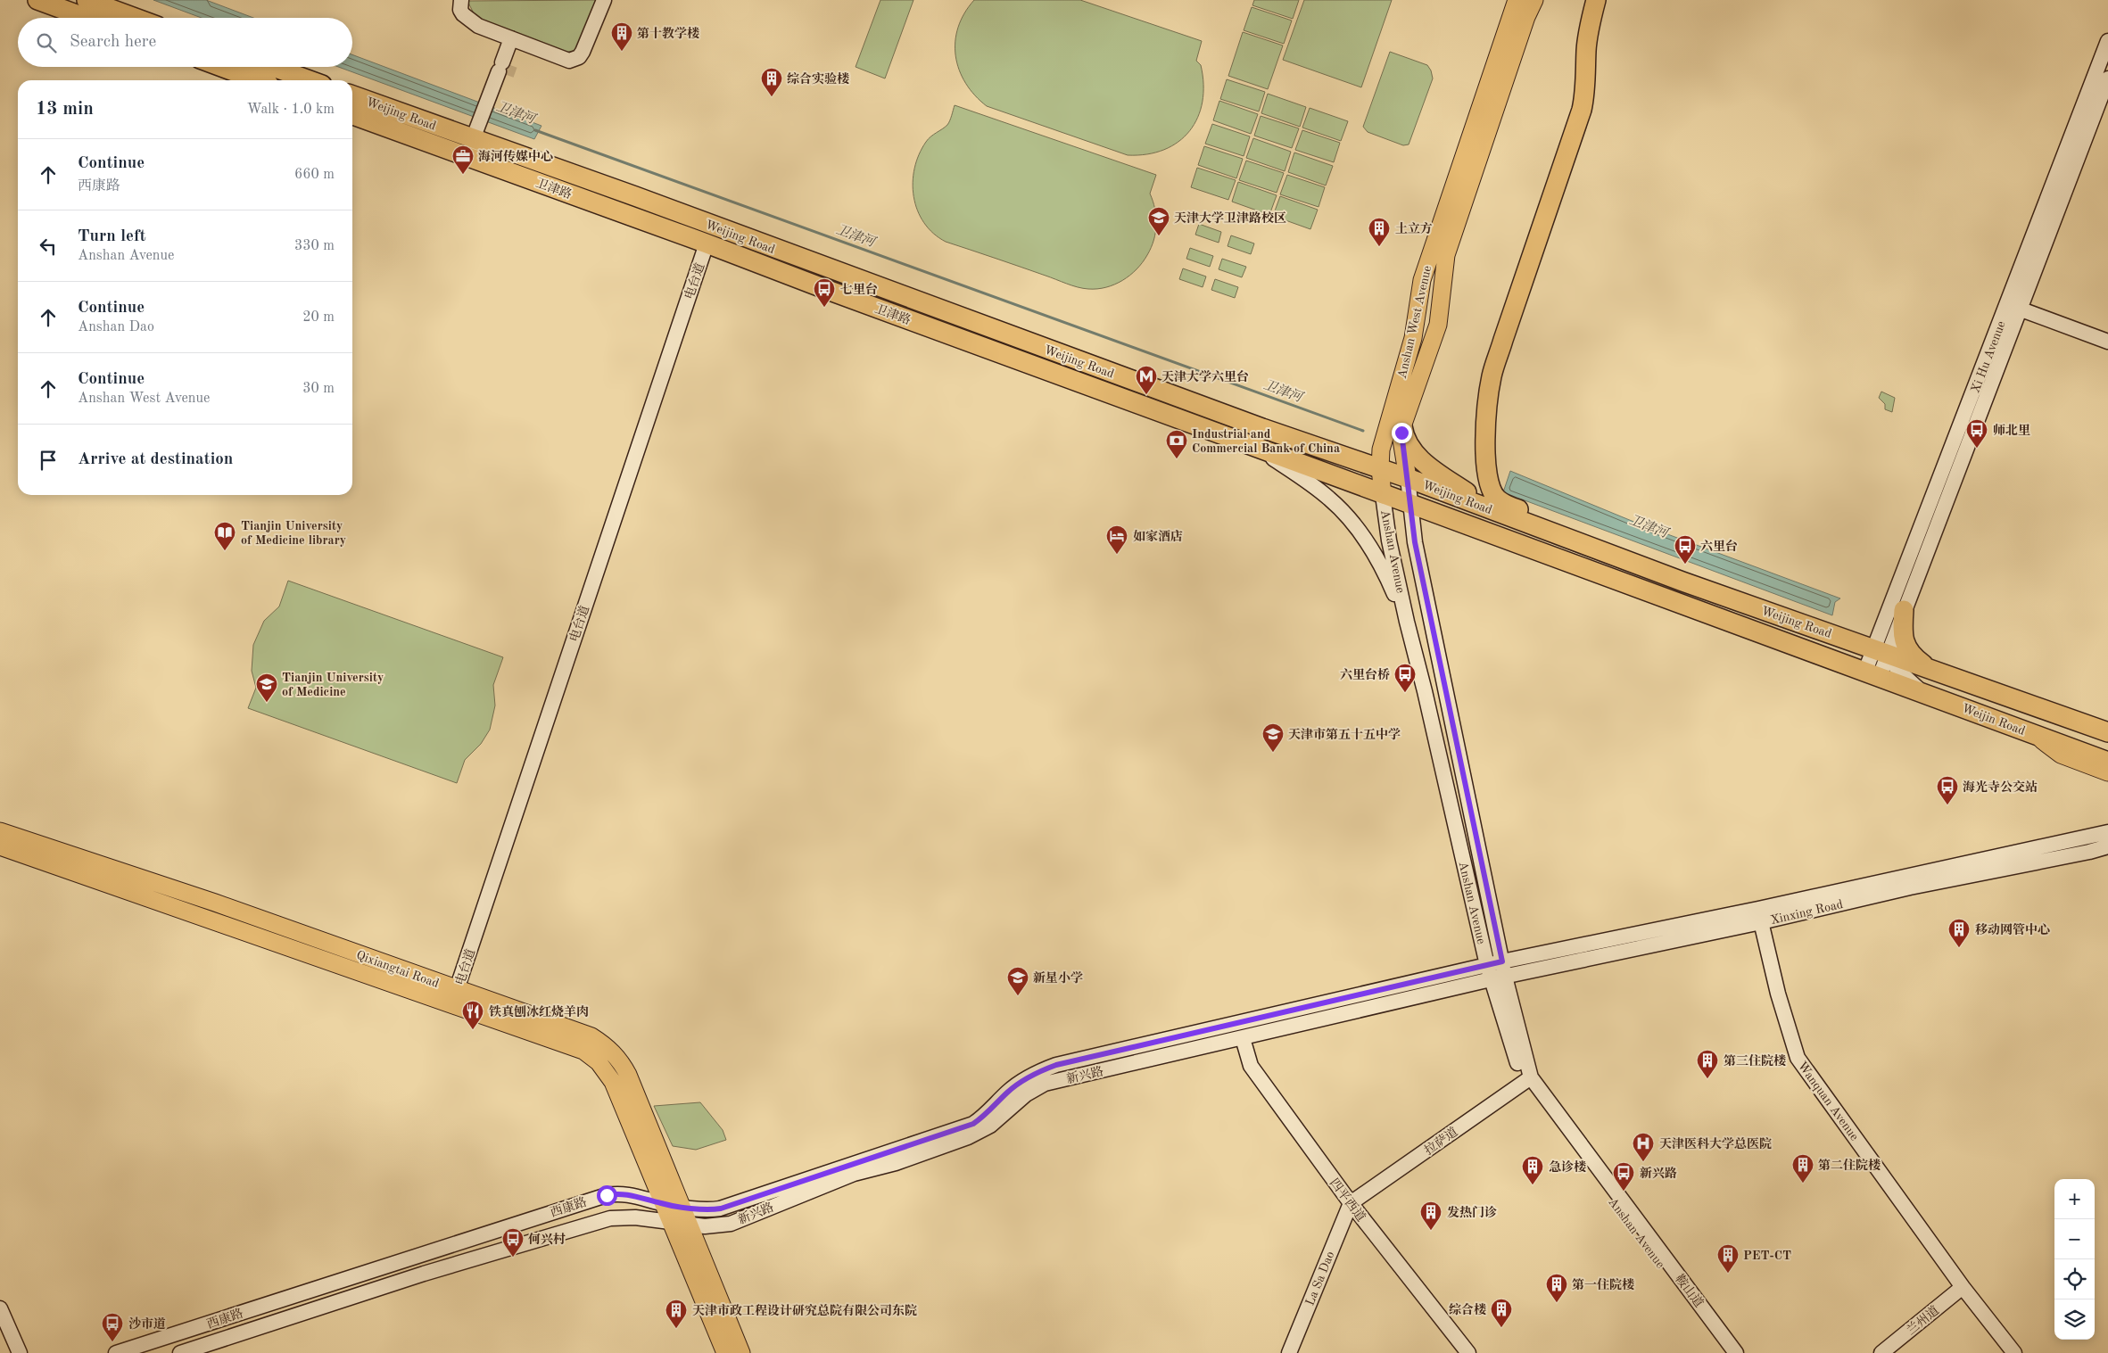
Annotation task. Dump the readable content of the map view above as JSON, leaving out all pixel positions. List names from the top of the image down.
{
  "streets": {
    "highway": ["Weijing Road", "卫津路", "Weijin Road"],
    "main road": [
      "电台道",
      "Anshan West Avenue",
      "Xi Hu Avenue",
      "Anshan Avenue",
      "Xinxing Road",
      "Qixiangtai Road",
      "新兴路",
      "Wanquan Avenue",
      "拉萨道",
      "四平西道",
      "西康路",
      "La Sa Dao",
      "鞍山道",
      "兰州道"
    ]
  },
  "crossings": [
    ["Weijing Road", "卫津路"],
    ["Weijing Road", "Anshan West Avenue"],
    ["Weijing Road", "Xi Hu Avenue"],
    ["Weijing Road", "Anshan Avenue"],
    ["Weijing Road", "Weijin Road"],
    ["卫津路", "电台道"],
    ["电台道", "Qixiangtai Road"],
    ["Anshan West Avenue", "Anshan Avenue"],
    ["Xi Hu Avenue", "Weijin Road"],
    ["Anshan Avenue", "Xinxing Road"],
    ["Anshan Avenue", "新兴路"],
    ["Anshan Avenue", "拉萨道"],
    ["Anshan Avenue", "西康路"],
    ["Anshan Avenue", "鞍山道"],
    ["Xinxing Road", "新兴路"],
    ["Xinxing Road", "Wanquan Avenue"],
    ["Xinxing Road", "西康路"],
    ["Qixiangtai Road", "新兴路"],
    ["Qixiangtai Road", "西康路"],
    ["新兴路", "四平西道"],
    ["新兴路", "西康路"],
    ["Wanquan Avenue", "西康路"],
    ["Wanquan Avenue", "兰州道"],
    ["拉萨道", "四平西道"],
    ["拉萨道", "La Sa Dao"],
    ["拉萨道", "鞍山道"],
    ["四平西道", "La Sa Dao"]
  ],
  "water": ["卫津河"],
  "places": {
    "building": [
      "第十教学楼",
      "综合实验楼",
      "土立方",
      "移动网管中心",
      "第三住院楼",
      "第二住院楼",
      "急诊楼",
      "发热门诊",
      "PET-CT",
      "第一住院楼",
      "综合楼",
      "天津市政工程设计研究总院有限公司东院"
    ],
    "office": ["海河传媒中心"],
    "school or university": [
      "天津大学卫津路校区",
      "Tianjin University of Medicine",
      "天津市第五十五中学",
      "新星小学"
    ],
    "bus stop": [
      "七里台",
      "师北里",
      "六里台",
      "六里台桥",
      "海光寺公交站",
      "新兴路",
      "何兴村",
      "沙市道"
    ],
    "metro station": ["天津大学六里台"],
    "bank": ["Industrial and Commercial Bank of China"],
    "library": ["Tianjin University of Medicine library"],
    "hotel": ["如家酒店"],
    "restaurant": ["铁真刨冰红烧羊肉"],
    "hospital": ["天津医科大学总医院"]
  },
  "page": {
    "search": "Search here",
    "heading": ["13 min", "Walk · 1.0 km"],
    "list": [
      ["Continue", "西康路", "660 m"],
      ["Turn left", "Anshan Avenue", "330 m"],
      ["Continue", "Anshan Dao", "20 m"],
      ["Continue", "Anshan West Avenue", "30 m"],
      "Arrive at destination"
    ],
    "map_buttons": ["+", "−"]
  }
}
